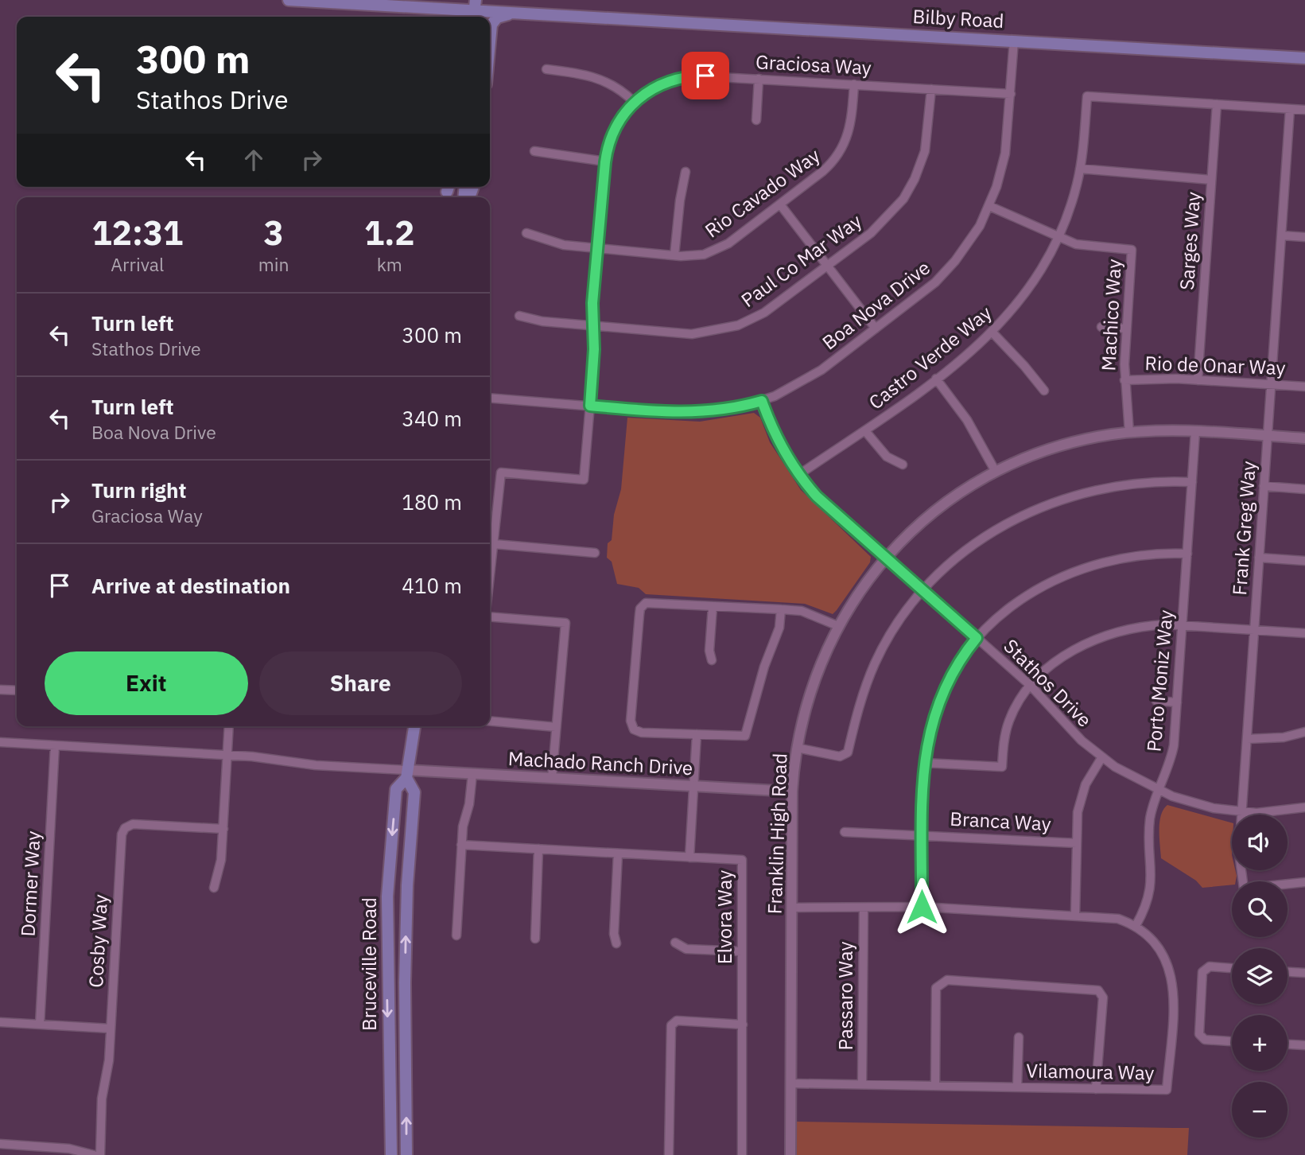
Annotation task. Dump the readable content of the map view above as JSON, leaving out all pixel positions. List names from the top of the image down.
{
  "streets": {
    "main road": ["Bilby Road", "Bruceville Road"],
    "street": [
      "Graciosa Way",
      "Rio Cavado Way",
      "Sarges Way",
      "Paul Co Mar Way",
      "Boa Nova Drive",
      "Machico Way",
      "Castro Verde Way",
      "Rio de Onar Way",
      "Frank Greg Way",
      "Porto Moniz Way",
      "Stathos Drive",
      "Machado Ranch Drive",
      "Branca Way",
      "Franklin High Road",
      "Dormer Way",
      "Elvora Way",
      "Cosby Way",
      "Passaro Way",
      "Vilamoura Way"
    ]
  },
  "crossings": [
    ["Bilby Road", "Boa Nova Drive"],
    ["Graciosa Way", "Rio Cavado Way"],
    ["Graciosa Way", "Paul Co Mar Way"],
    ["Graciosa Way", "Boa Nova Drive"],
    ["Sarges Way", "Castro Verde Way"],
    ["Sarges Way", "Rio de Onar Way"],
    ["Boa Nova Drive", "Machico Way"],
    ["Boa Nova Drive", "Stathos Drive"],
    ["Machico Way", "Castro Verde Way"],
    ["Machico Way", "Rio de Onar Way"],
    ["Machico Way", "Franklin High Road"],
    ["Castro Verde Way", "Frank Greg Way"],
    ["Castro Verde Way", "Stathos Drive"],
    ["Rio de Onar Way", "Frank Greg Way"],
    ["Frank Greg Way", "Stathos Drive"],
    ["Frank Greg Way", "Franklin High Road"],
    ["Porto Moniz Way", "Stathos Drive"],
    ["Porto Moniz Way", "Franklin High Road"],
    ["Porto Moniz Way", "Vilamoura Way"],
    ["Stathos Drive", "Franklin High Road"],
    ["Machado Ranch Drive", "Franklin High Road"],
    ["Machado Ranch Drive", "Bruceville Road"],
    ["Franklin High Road", "Vilamoura Way"],
    ["Passaro Way", "Vilamoura Way"]
  ],
  "page": {
    "turn": ["300 m", "Stathos Drive"],
    "eta": [
      "12:31",
      "Arrival",
      "3",
      "min",
      "1.2",
      "km"
    ],
    "list": [
      {
        "name": "Turn left",
        "note": "Stathos Drive",
        "value": "300 m"
      },
      {
        "name": "Turn left",
        "note": "Boa Nova Drive",
        "value": "340 m"
      },
      {
        "name": "Turn right",
        "note": "Graciosa Way",
        "value": "180 m"
      },
      {
        "name": "Arrive at destination",
        "value": "410 m"
      }
    ],
    "buttons": ["Exit", "Share"],
    "map_buttons": ["+", "−"]
  }
}
